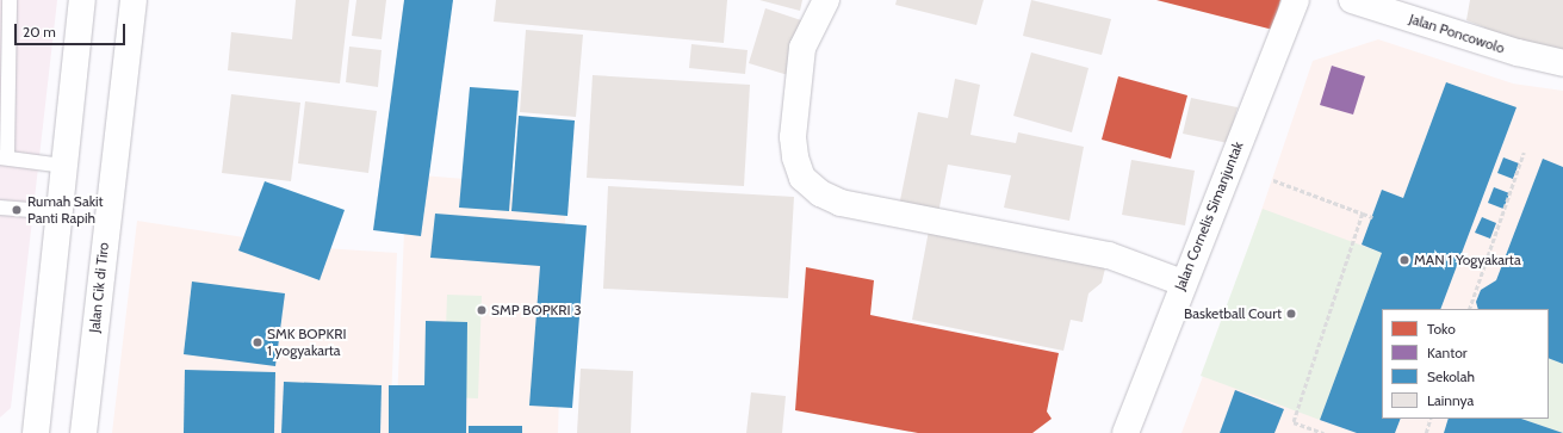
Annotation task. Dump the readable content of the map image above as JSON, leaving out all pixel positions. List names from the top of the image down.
{
  "streets": {
    "main road": ["Jalan Poncowolo", "Jalan Cornelis Simanjuntak", "Jalan Cik di Tiro"]
  },
  "places": [
    "Rumah Sakit Panti Rapih",
    "MAN 1 Yogyakarta",
    "SMP BOPKRI 3",
    "Basketball Court",
    "SMK BOPKRI 1 yogyakarta"
  ],
  "legend": [
    "Toko",
    "Kantor",
    "Sekolah",
    "Lainnya"
  ],
  "scale_bar": "20 m"
}
